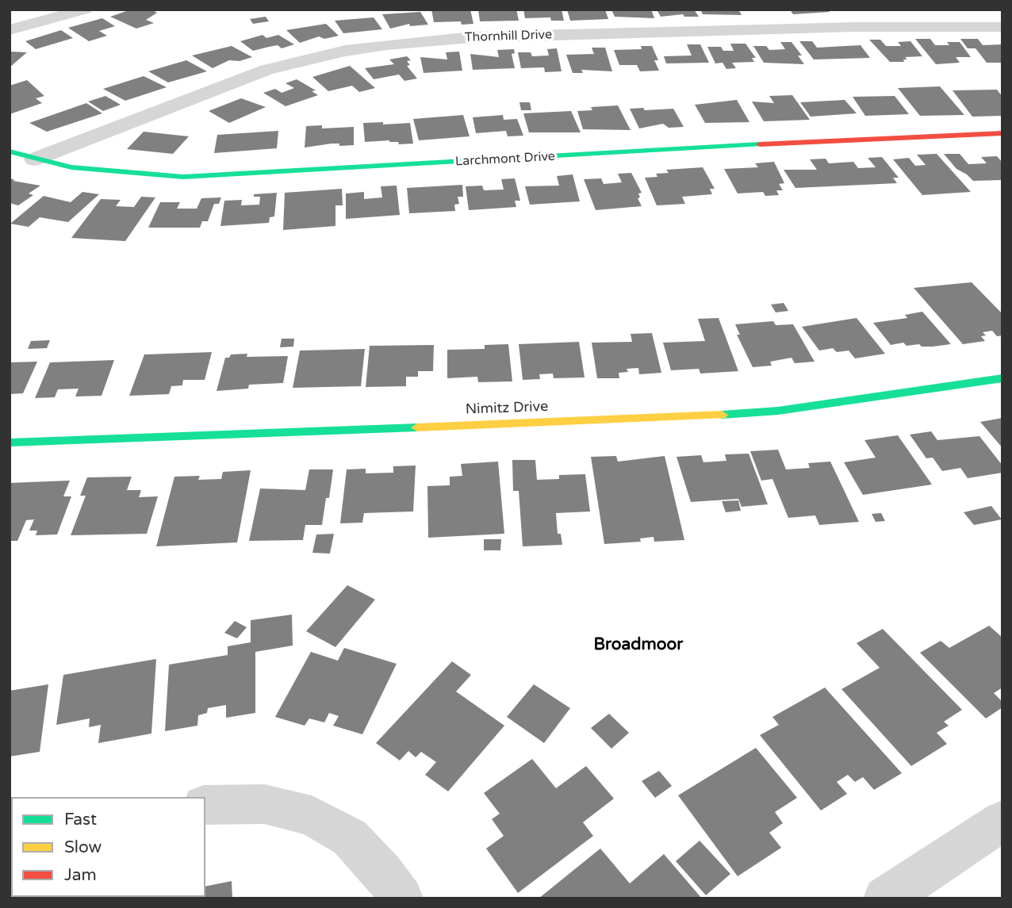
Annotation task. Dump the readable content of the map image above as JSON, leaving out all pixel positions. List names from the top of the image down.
{
  "streets": {
    "street": ["Thornhill Drive", "Larchmont Drive", "Nimitz Drive"]
  },
  "crossings": [
    ["Thornhill Drive", "Larchmont Drive"]
  ],
  "districts": ["Broadmoor"],
  "legend": ["Fast", "Slow", "Jam"]
}
